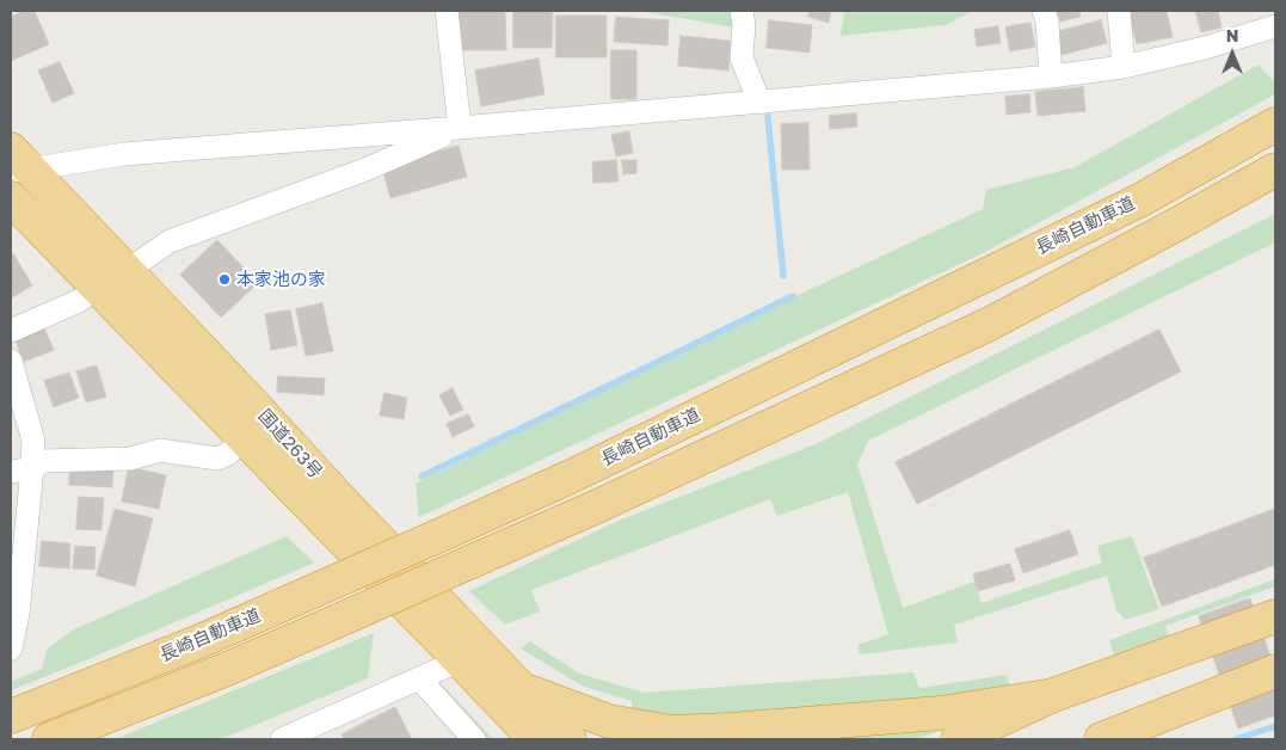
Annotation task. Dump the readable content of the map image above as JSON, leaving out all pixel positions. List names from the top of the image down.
{
  "streets": {
    "highway": ["長崎自動車道", "国道263号"]
  },
  "places": ["本家池の家"],
  "north": "top"
}
